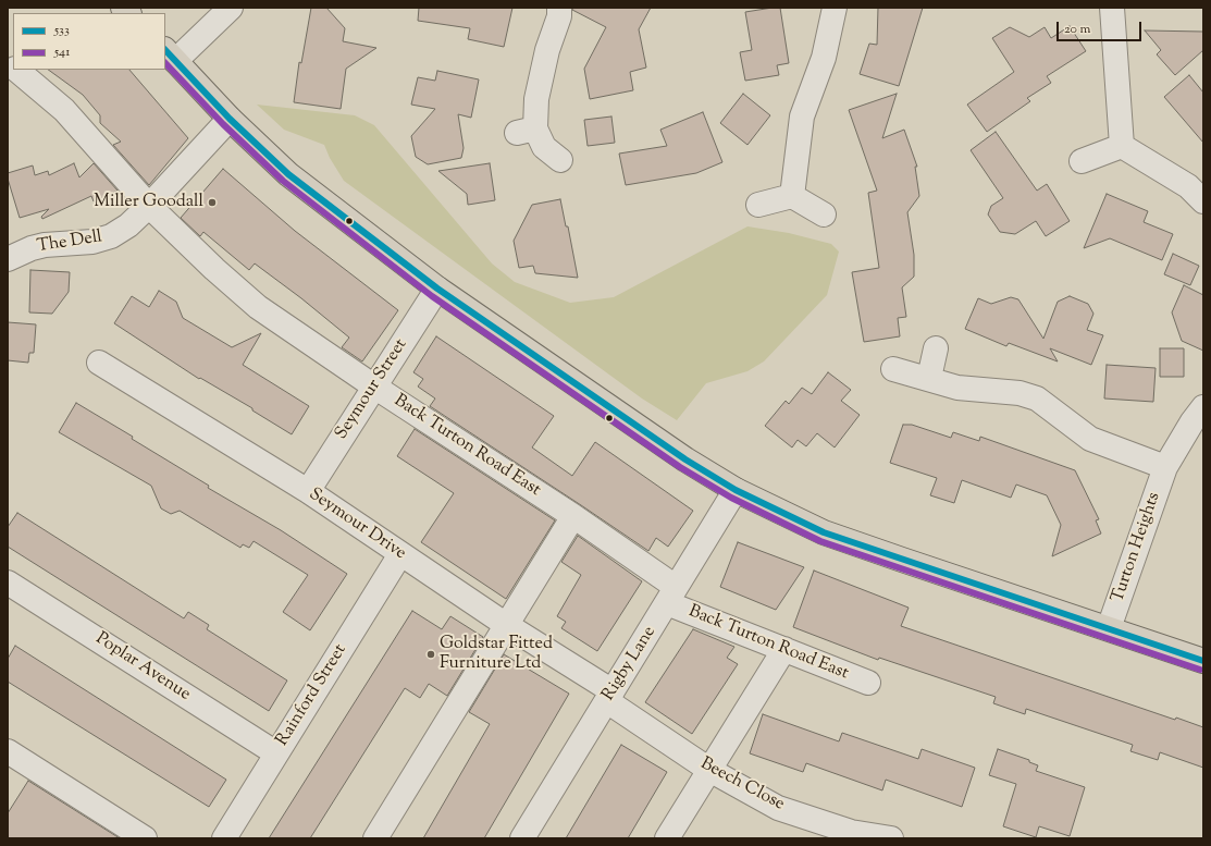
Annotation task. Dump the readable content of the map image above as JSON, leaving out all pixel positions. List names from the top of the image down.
{
  "streets": {
    "street": [
      "The Dell",
      "Seymour Street",
      "Back Turton Road East",
      "Seymour Drive",
      "Turton Heights",
      "Rigby Lane",
      "Poplar Avenue",
      "Rainford Street",
      "Beech Close"
    ]
  },
  "crossings": [
    ["The Dell", "Back Turton Road East"],
    ["Seymour Street", "Back Turton Road East"],
    ["Seymour Street", "Seymour Drive"],
    ["Back Turton Road East", "Rigby Lane"],
    ["Seymour Drive", "Rigby Lane"],
    ["Seymour Drive", "Rainford Street"],
    ["Seymour Drive", "Beech Close"],
    ["Rigby Lane", "Beech Close"],
    ["Poplar Avenue", "Rainford Street"]
  ],
  "places": ["Miller Goodall", "Goldstar Fitted Furniture Ltd"],
  "lines": ["transit line 533", "transit line 541"],
  "legend": ["533", "541"],
  "scale_bar": "20 m"
}
